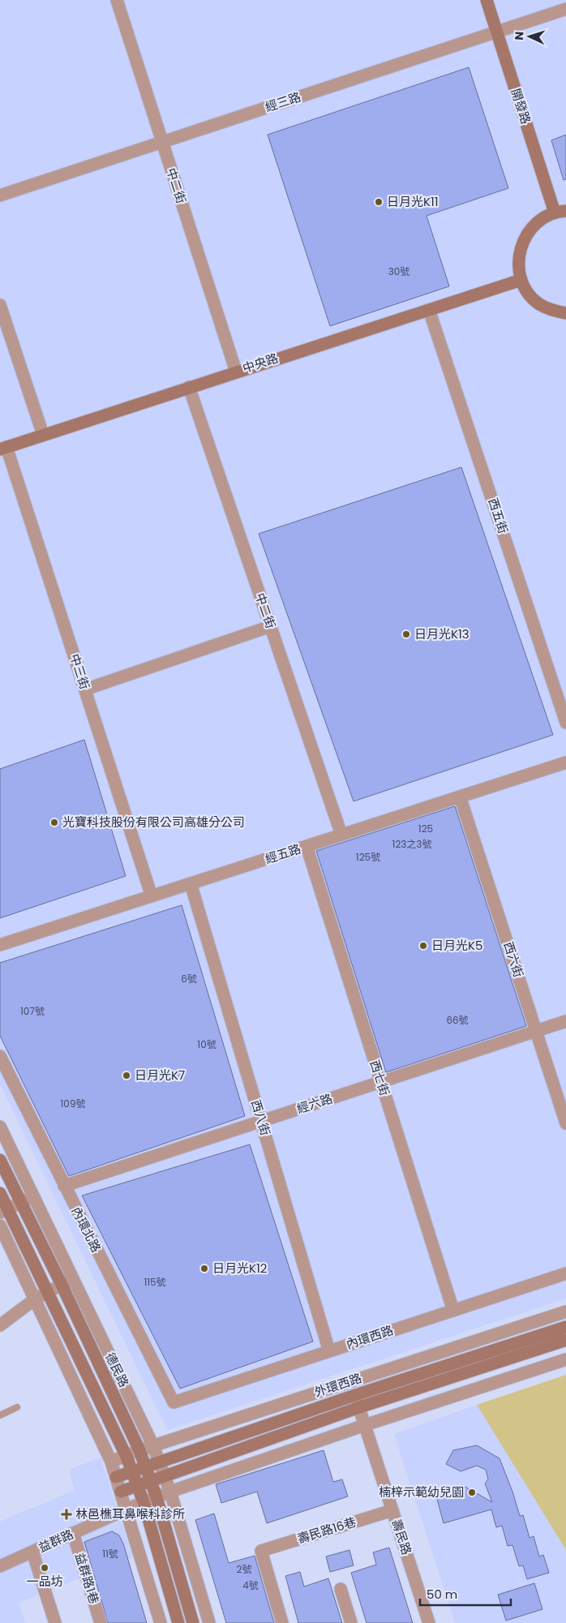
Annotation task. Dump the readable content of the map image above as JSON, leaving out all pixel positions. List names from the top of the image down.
{
  "streets": {
    "street": [
      "經三路",
      "開發路",
      "中二街",
      "中央路",
      "西五街",
      "中三街",
      "經五路",
      "西六街",
      "西七街",
      "經六路",
      "西八街",
      "內環北路",
      "內環西路",
      "德民路",
      "外環西路",
      "壽民路16巷",
      "壽民路",
      "益群路",
      "益群路1巷"
    ]
  },
  "crossings": [
    ["經三路", "開發路"],
    ["經三路", "中二街"],
    ["中二街", "中央路"],
    ["中二街", "經五路"],
    ["中央路", "西五街"],
    ["中央路", "中三街"],
    ["中三街", "經五路"],
    ["經五路", "西六街"],
    ["經五路", "西七街"],
    ["經五路", "西八街"],
    ["西六街", "經六路"],
    ["西七街", "經六路"],
    ["西七街", "內環西路"],
    ["經六路", "西八街"],
    ["經六路", "內環北路"],
    ["西八街", "內環西路"],
    ["內環北路", "內環西路"],
    ["德民路", "外環西路"],
    ["德民路", "益群路"],
    ["外環西路", "壽民路"],
    ["壽民路16巷", "壽民路"],
    ["益群路", "益群路1巷"]
  ],
  "places": {
    "other": [
      "日月光K11",
      "日月光K13",
      "光寶科技股份有限公司高雄分公司",
      "日月光K5",
      "日月光K7",
      "日月光K12",
      "楠梓示範幼兒園",
      "一品坊"
    ],
    "health": ["林邑樵耳鼻喉科診所"]
  },
  "house_numbers": [
    "30號",
    "125",
    "123之3號",
    "125號",
    "6號",
    "107號",
    "66號",
    "10號",
    "109號",
    "115號",
    "11號",
    "2號",
    "4號"
  ],
  "scale_bar": "50 m",
  "north": "left"
}
